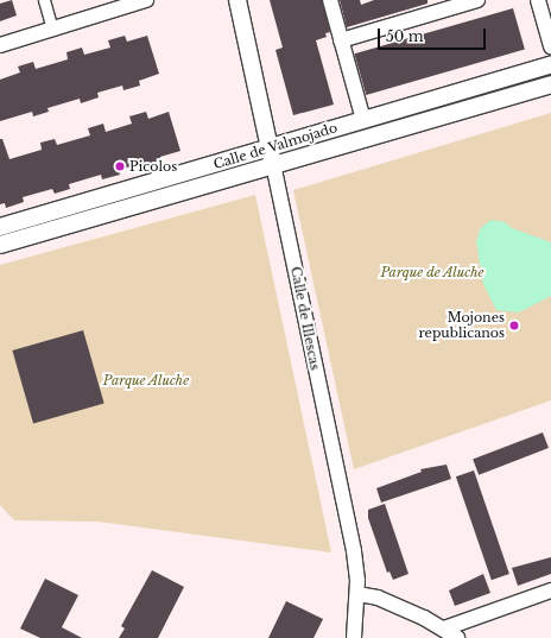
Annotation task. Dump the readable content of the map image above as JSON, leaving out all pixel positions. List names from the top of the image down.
{
  "streets": {
    "street": ["Calle de Valmojado", "Calle de Illescas"]
  },
  "crossings": [
    ["Calle de Valmojado", "Calle de Illescas"]
  ],
  "parks": ["Parque de Aluche", "Parque Aluche"],
  "places": ["Picolos", "Mojones republicanos"],
  "scale_bar": "50 m"
}
